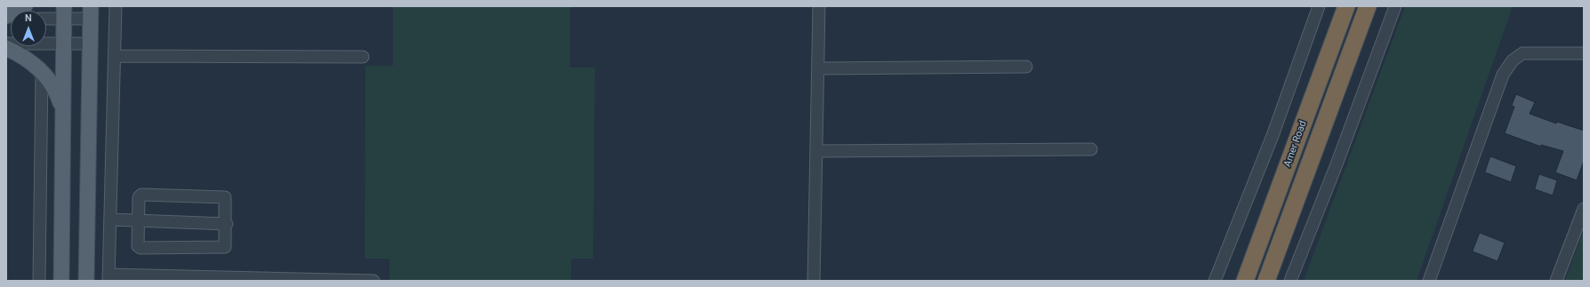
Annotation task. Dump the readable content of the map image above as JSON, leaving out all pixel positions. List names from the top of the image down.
{
  "streets": {
    "highway": ["Amer Road"]
  },
  "north": "top"
}
